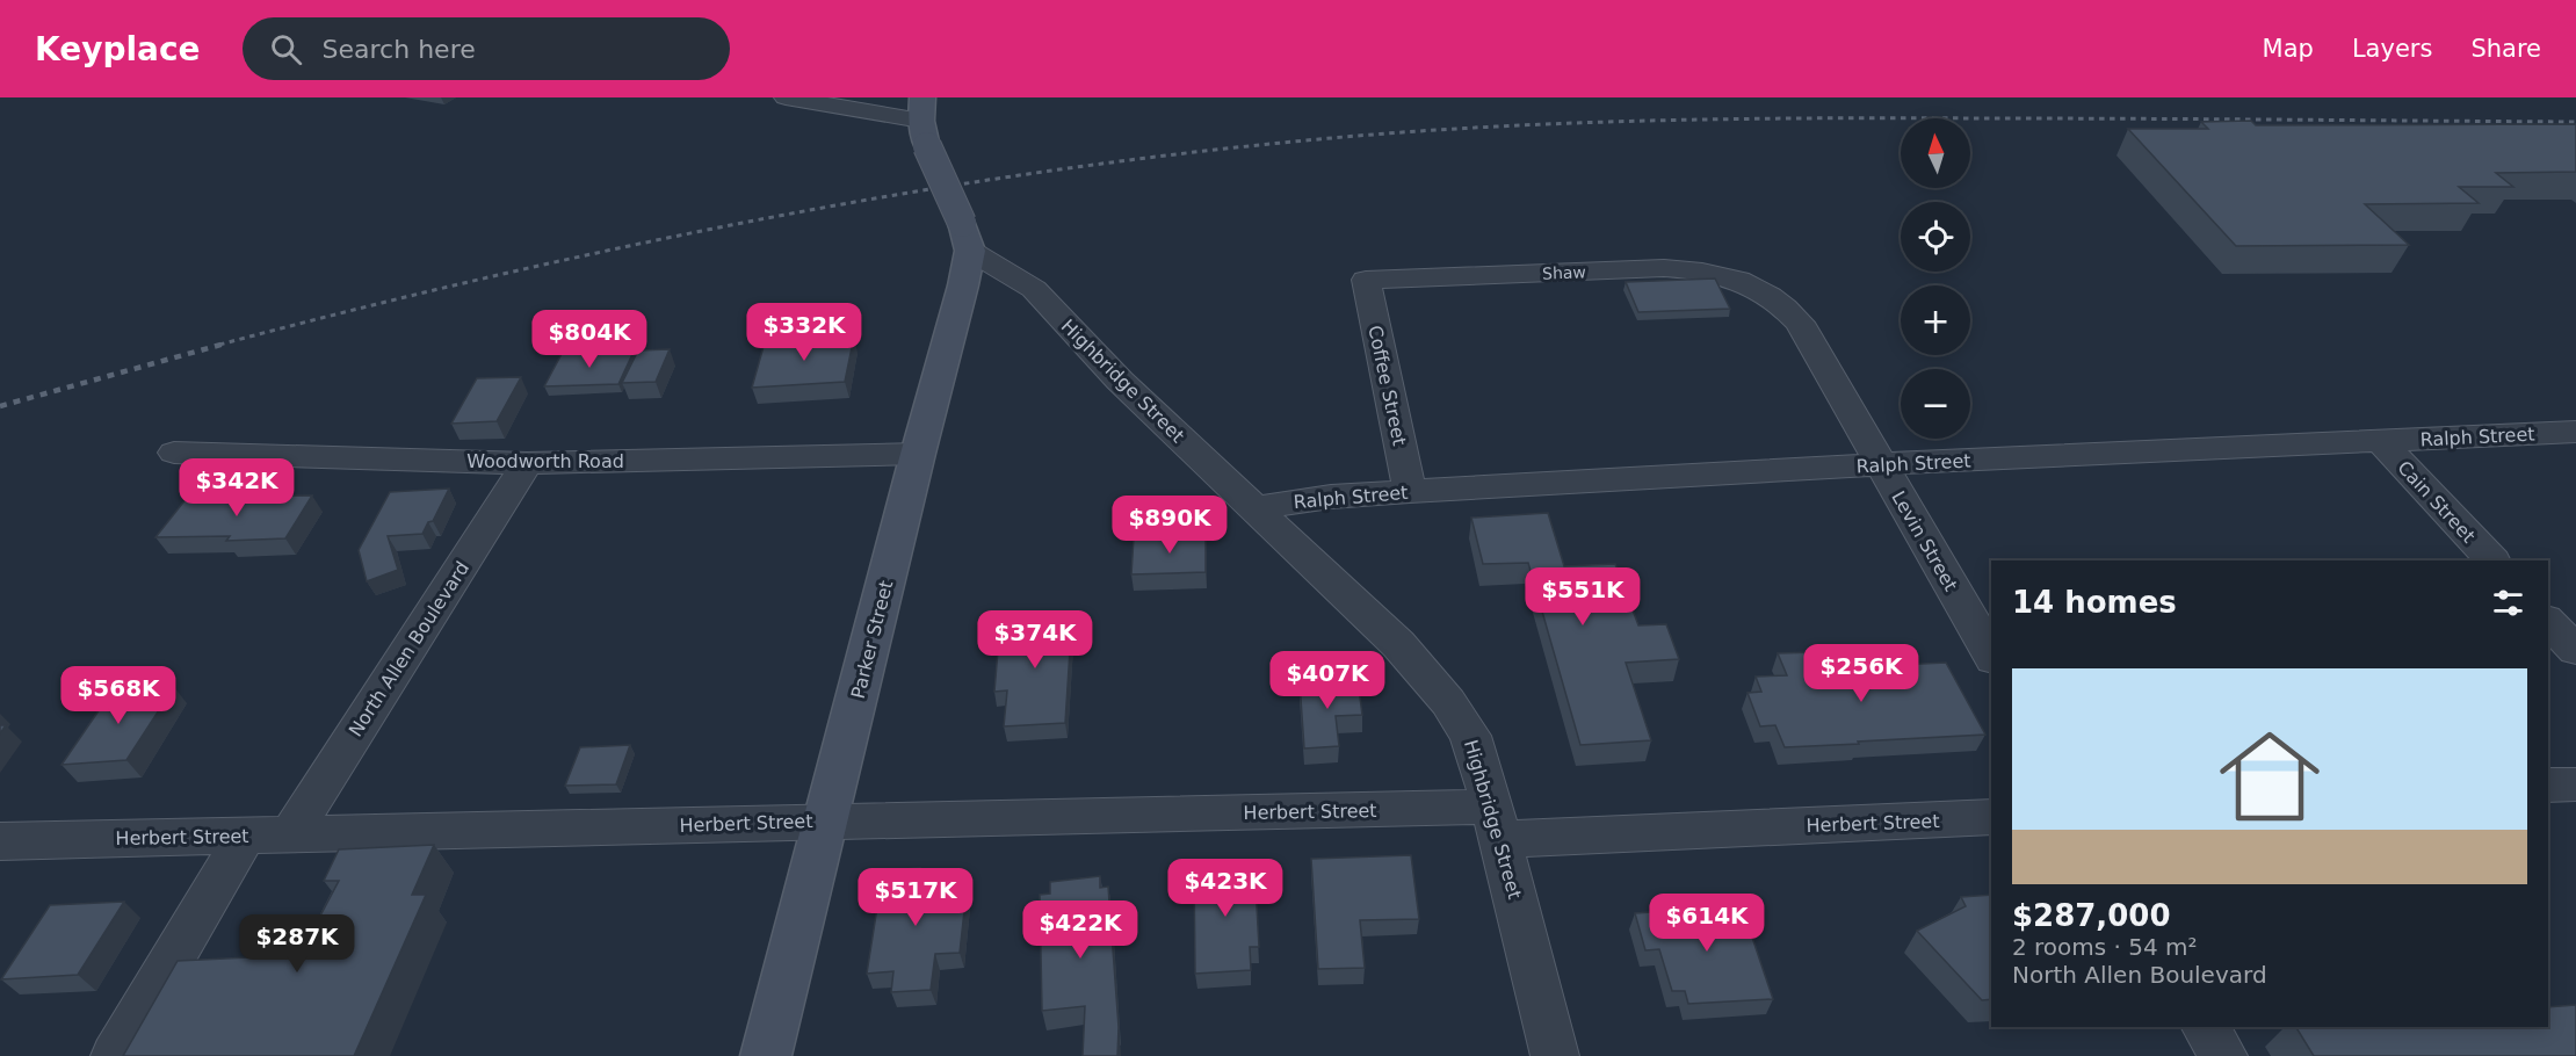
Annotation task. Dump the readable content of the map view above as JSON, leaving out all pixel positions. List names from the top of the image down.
{
  "streets": {
    "street": [
      "Shaw",
      "Highbridge Street",
      "Coffee Street",
      "Ralph Street",
      "Woodworth Road",
      "Cain Street",
      "Levin Street",
      "Parker Street",
      "North Allen Boulevard",
      "Herbert Street"
    ]
  },
  "crossings": [
    ["Shaw", "Coffee Street"],
    ["Shaw", "Levin Street"],
    ["Highbridge Street", "Ralph Street"],
    ["Highbridge Street", "Parker Street"],
    ["Highbridge Street", "Herbert Street"],
    ["Coffee Street", "Ralph Street"],
    ["Ralph Street", "Cain Street"],
    ["Ralph Street", "Levin Street"],
    ["Woodworth Road", "Parker Street"],
    ["Woodworth Road", "North Allen Boulevard"],
    ["Parker Street", "Herbert Street"],
    ["North Allen Boulevard", "Herbert Street"]
  ],
  "north": "top",
  "page": {
    "header": "Keyplace",
    "search": "Search here",
    "nav": ["Map", "Layers", "Share"],
    "map_buttons": ["+", "−"],
    "price": [
      "$332K",
      "$804K",
      "$342K",
      "$890K",
      "$551K",
      "$374K",
      "$256K",
      "$407K",
      "$568K",
      "$423K",
      "$517K",
      "$614K",
      "$422K",
      "$287K"
    ],
    "heading": "14 homes",
    "list": [
      {
        "name": "$287,000",
        "note": "2 rooms · 54 m² · North Allen Boulevard"
      }
    ]
  }
}
